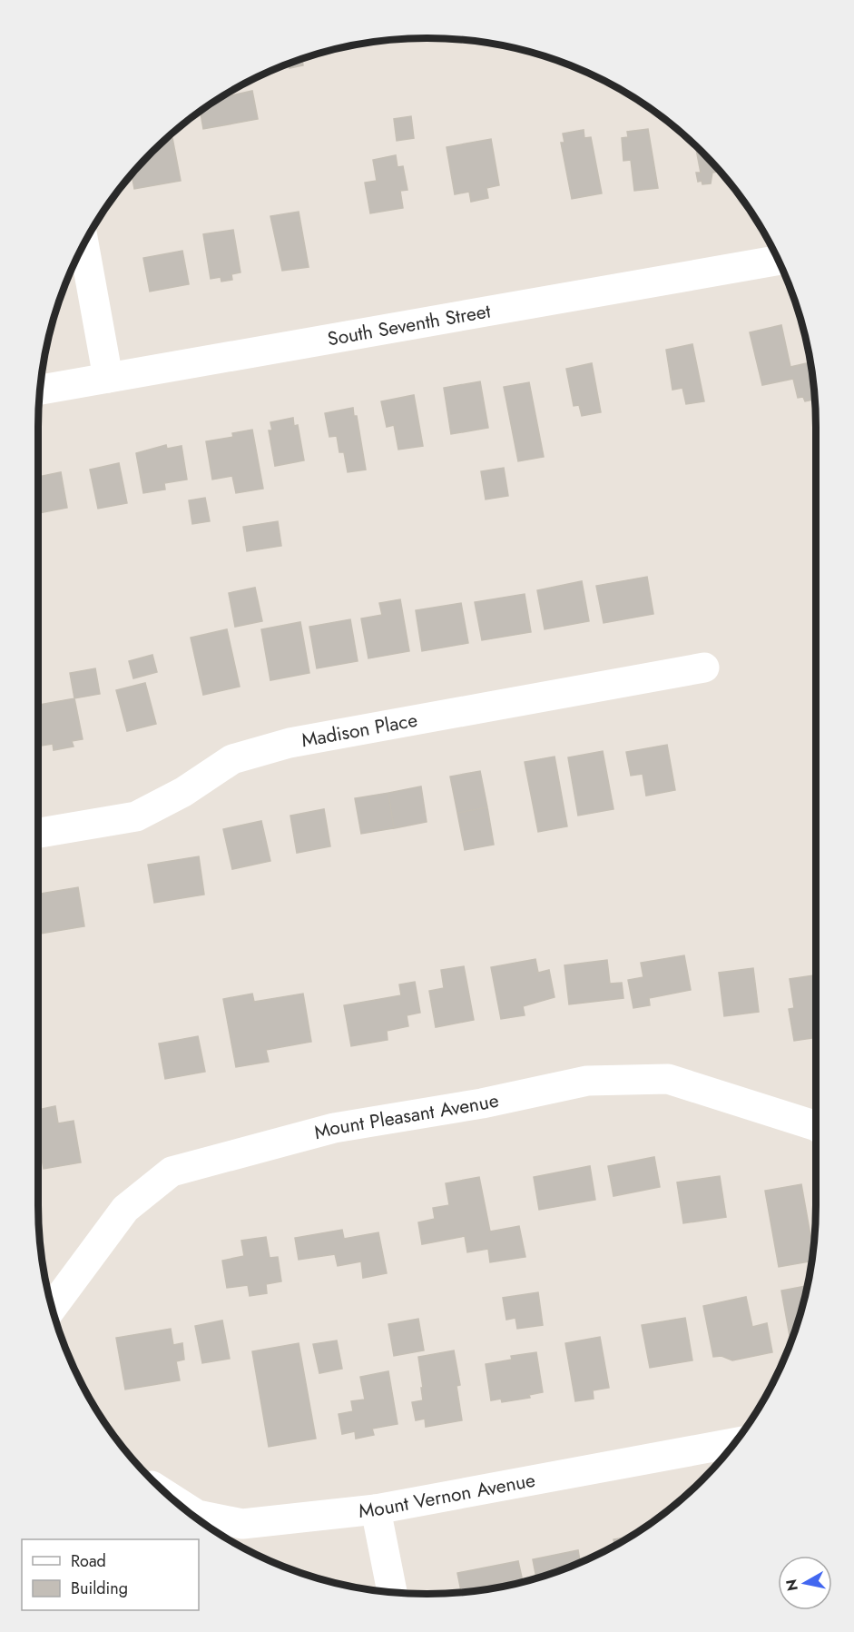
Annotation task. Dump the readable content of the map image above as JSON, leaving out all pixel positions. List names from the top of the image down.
{
  "streets": {
    "street": [
      "South Seventh Street",
      "Madison Place",
      "Mount Pleasant Avenue",
      "Mount Vernon Avenue"
    ]
  },
  "legend": ["Road", "Building"],
  "north": "left"
}
